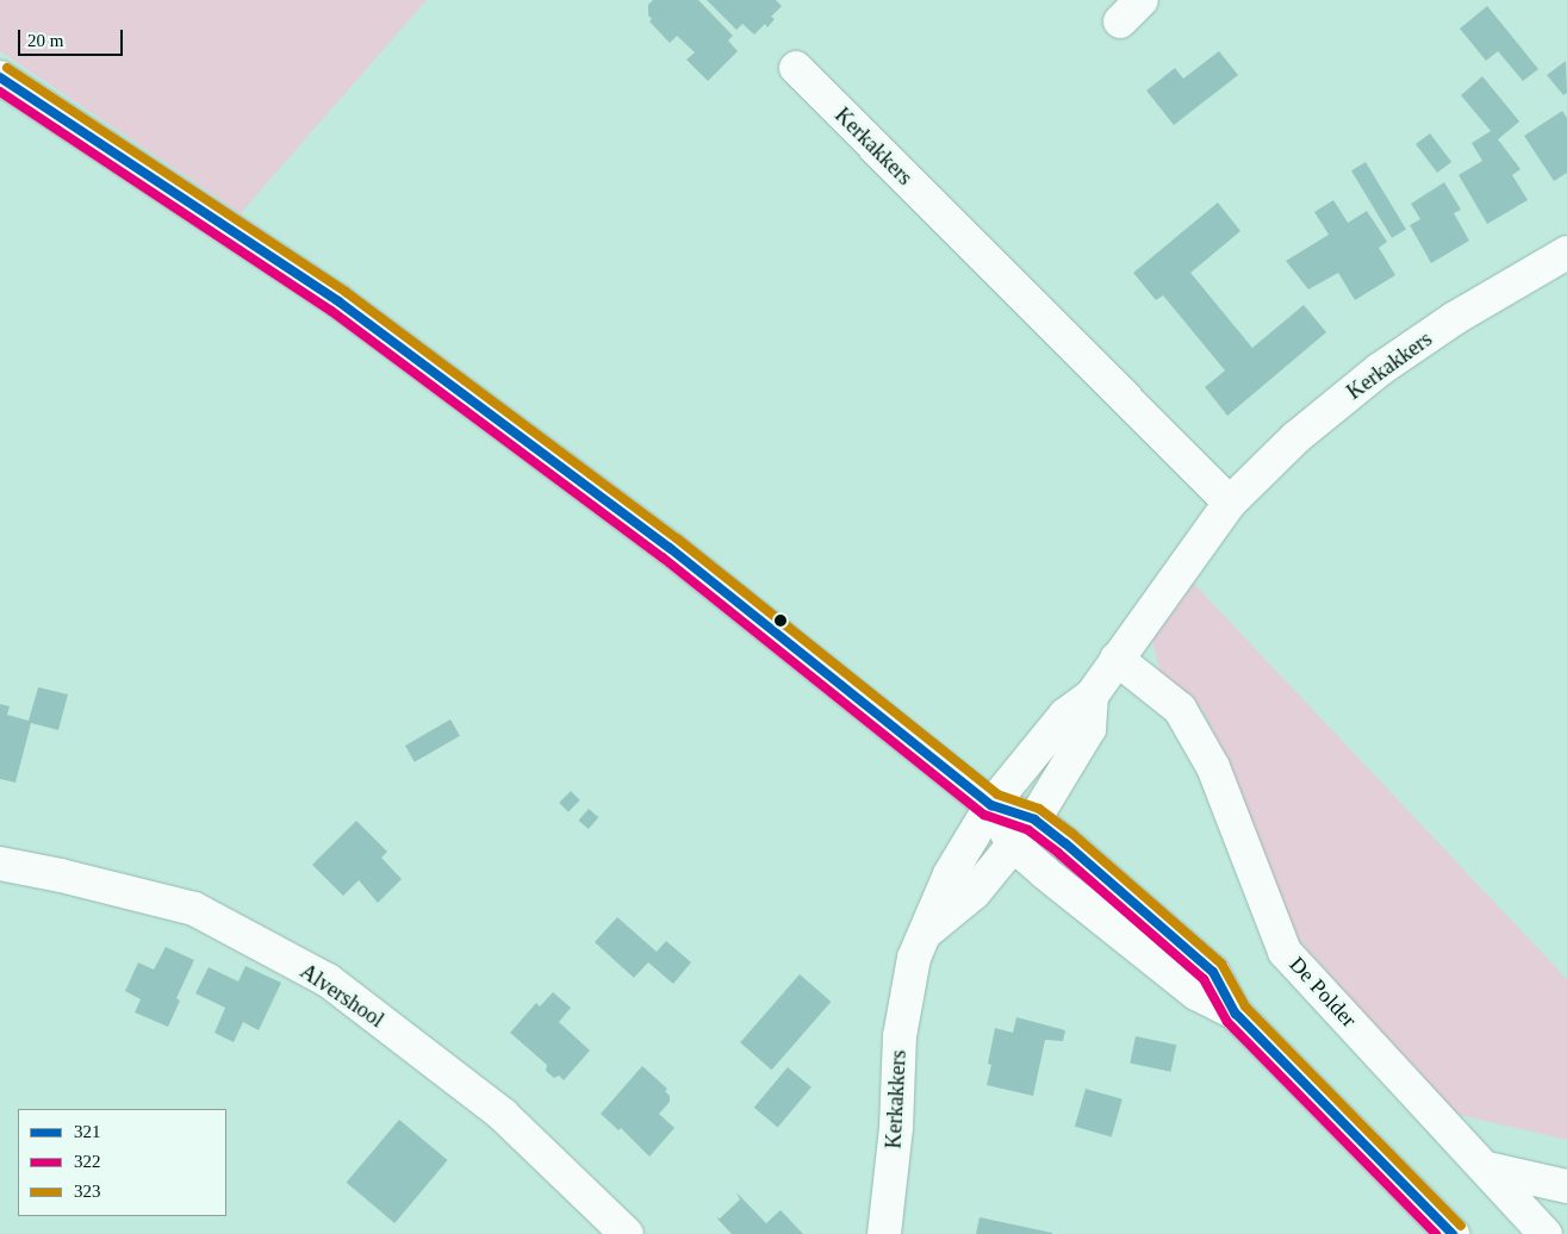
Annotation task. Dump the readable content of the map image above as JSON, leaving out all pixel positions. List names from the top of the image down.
{
  "streets": {
    "street": ["Kerkakkers", "De Polder", "Alvershool"]
  },
  "crossings": [
    ["Kerkakkers", "De Polder"]
  ],
  "lines": ["transit line 323", "transit line 321", "transit line 322"],
  "legend": ["321", "322", "323"],
  "scale_bar": "20 m"
}
